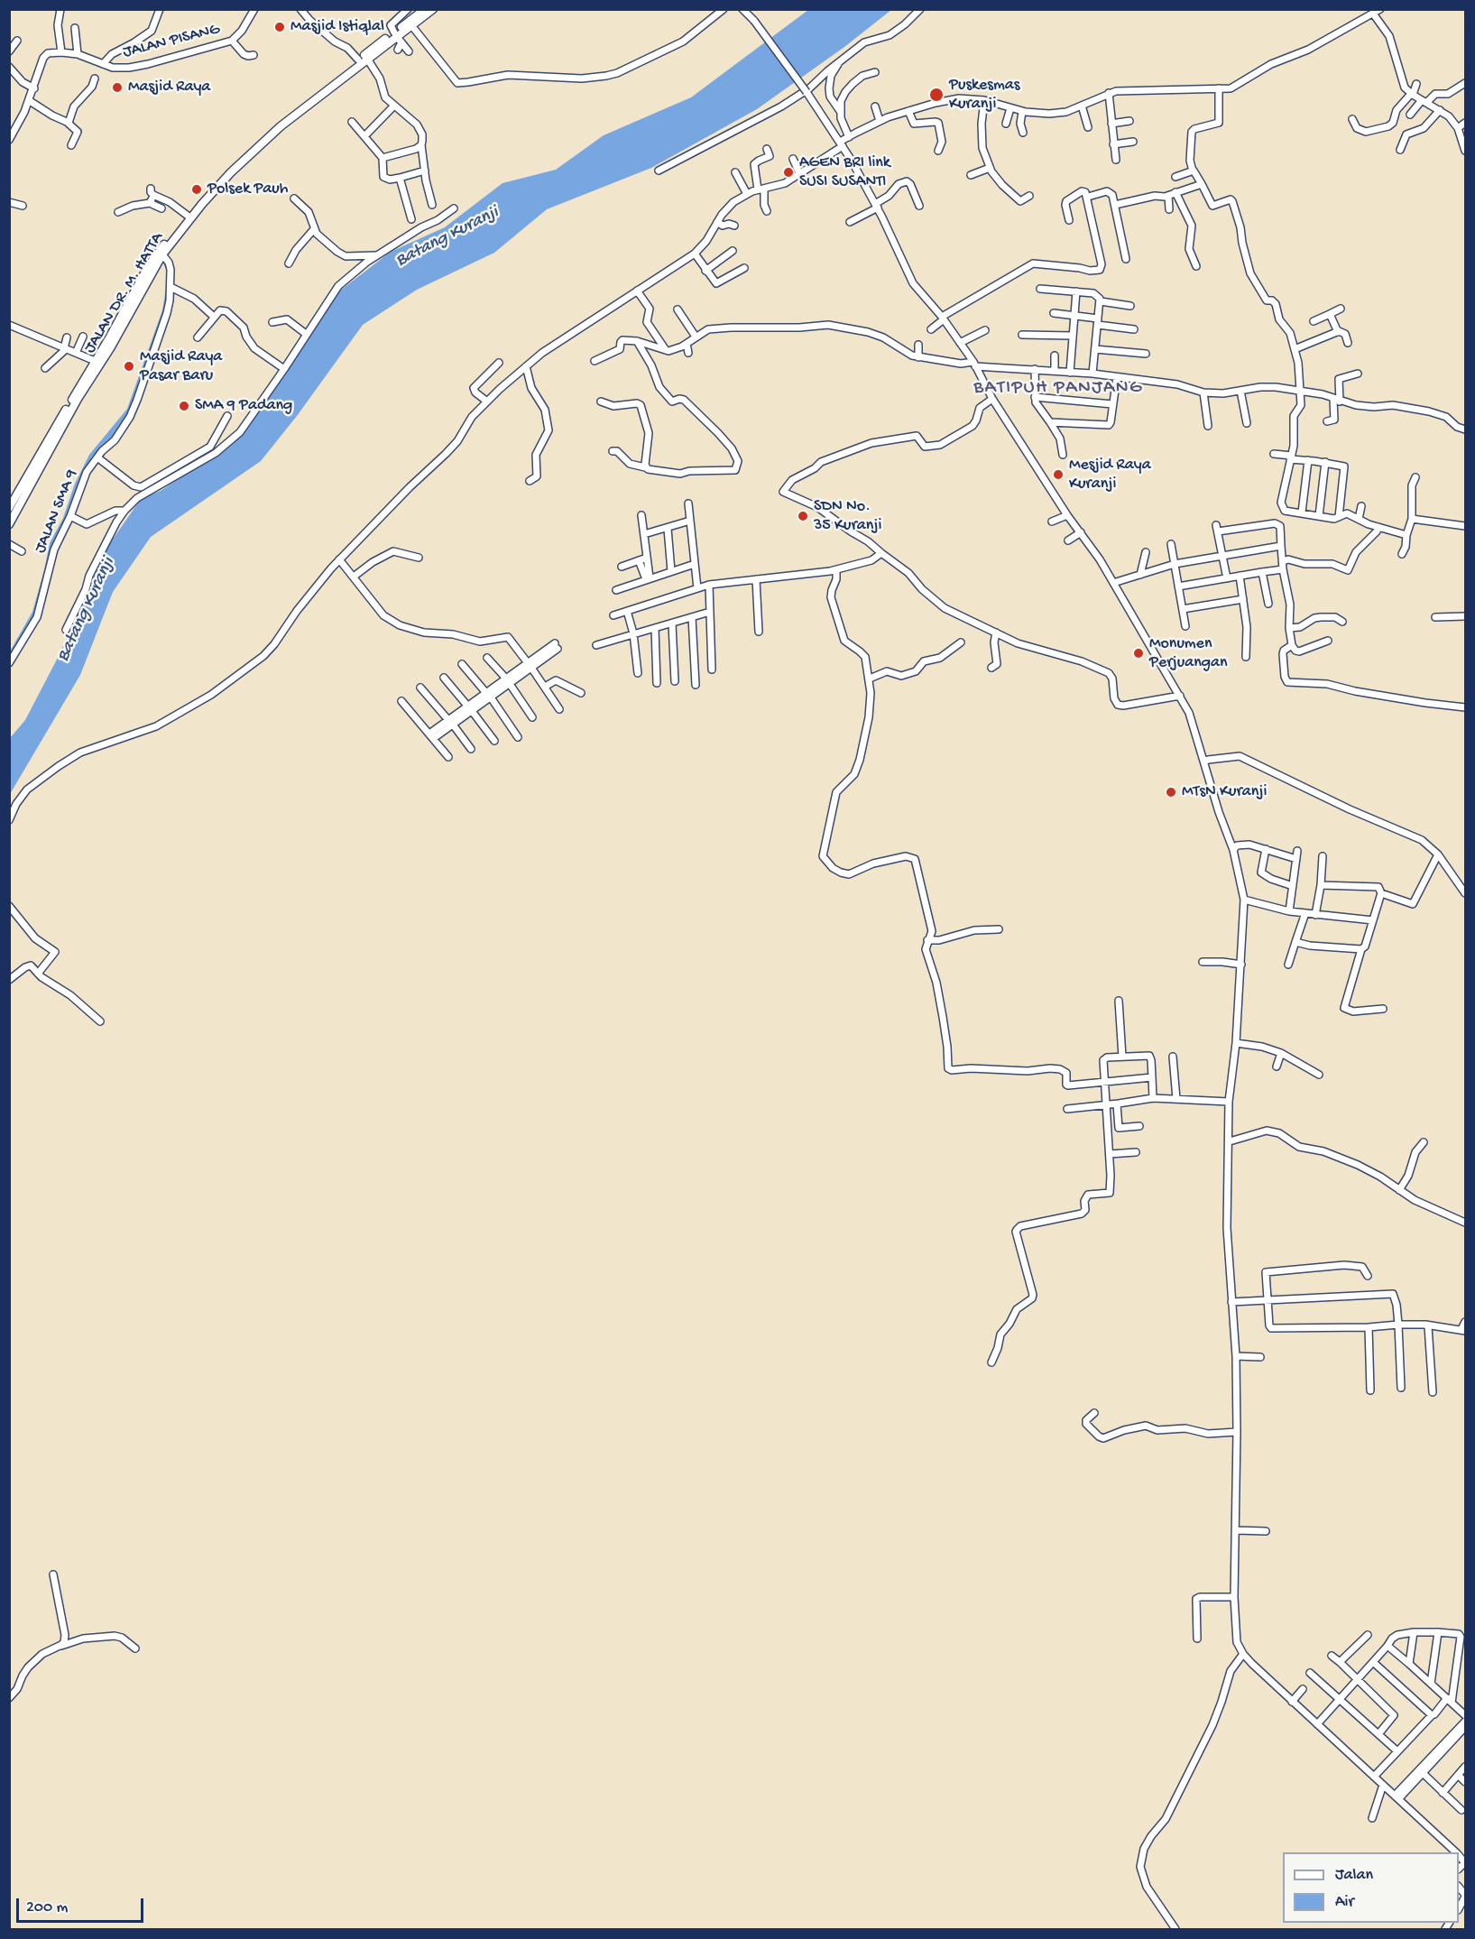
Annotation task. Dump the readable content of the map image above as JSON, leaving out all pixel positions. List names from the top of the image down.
{
  "streets": {
    "main road": ["JALAN DR. M. HATTA"],
    "street": ["JALAN PISANG", "JALAN SMA 9"]
  },
  "crossings": [
    ["JALAN DR. M. HATTA", "JALAN SMA 9"]
  ],
  "districts": ["BATIPUH PANJANG"],
  "water": ["Batang Kuranji"],
  "places": [
    "Masjid Istiqlal",
    "Masjid Raya",
    "Puskesmas Kuranji",
    "AGEN BRI link SUSI SUSANTI",
    "Polsek Pauh",
    "Masjid Raya Pasar Baru",
    "SMA 9 Padang",
    "Mesjid Raya Kuranji",
    "SDN No. 35 Kuranji",
    "Monumen Perjuangan",
    "MTsN Kuranji"
  ],
  "legend": ["Jalan", "Air"],
  "scale_bar": "200 m"
}
